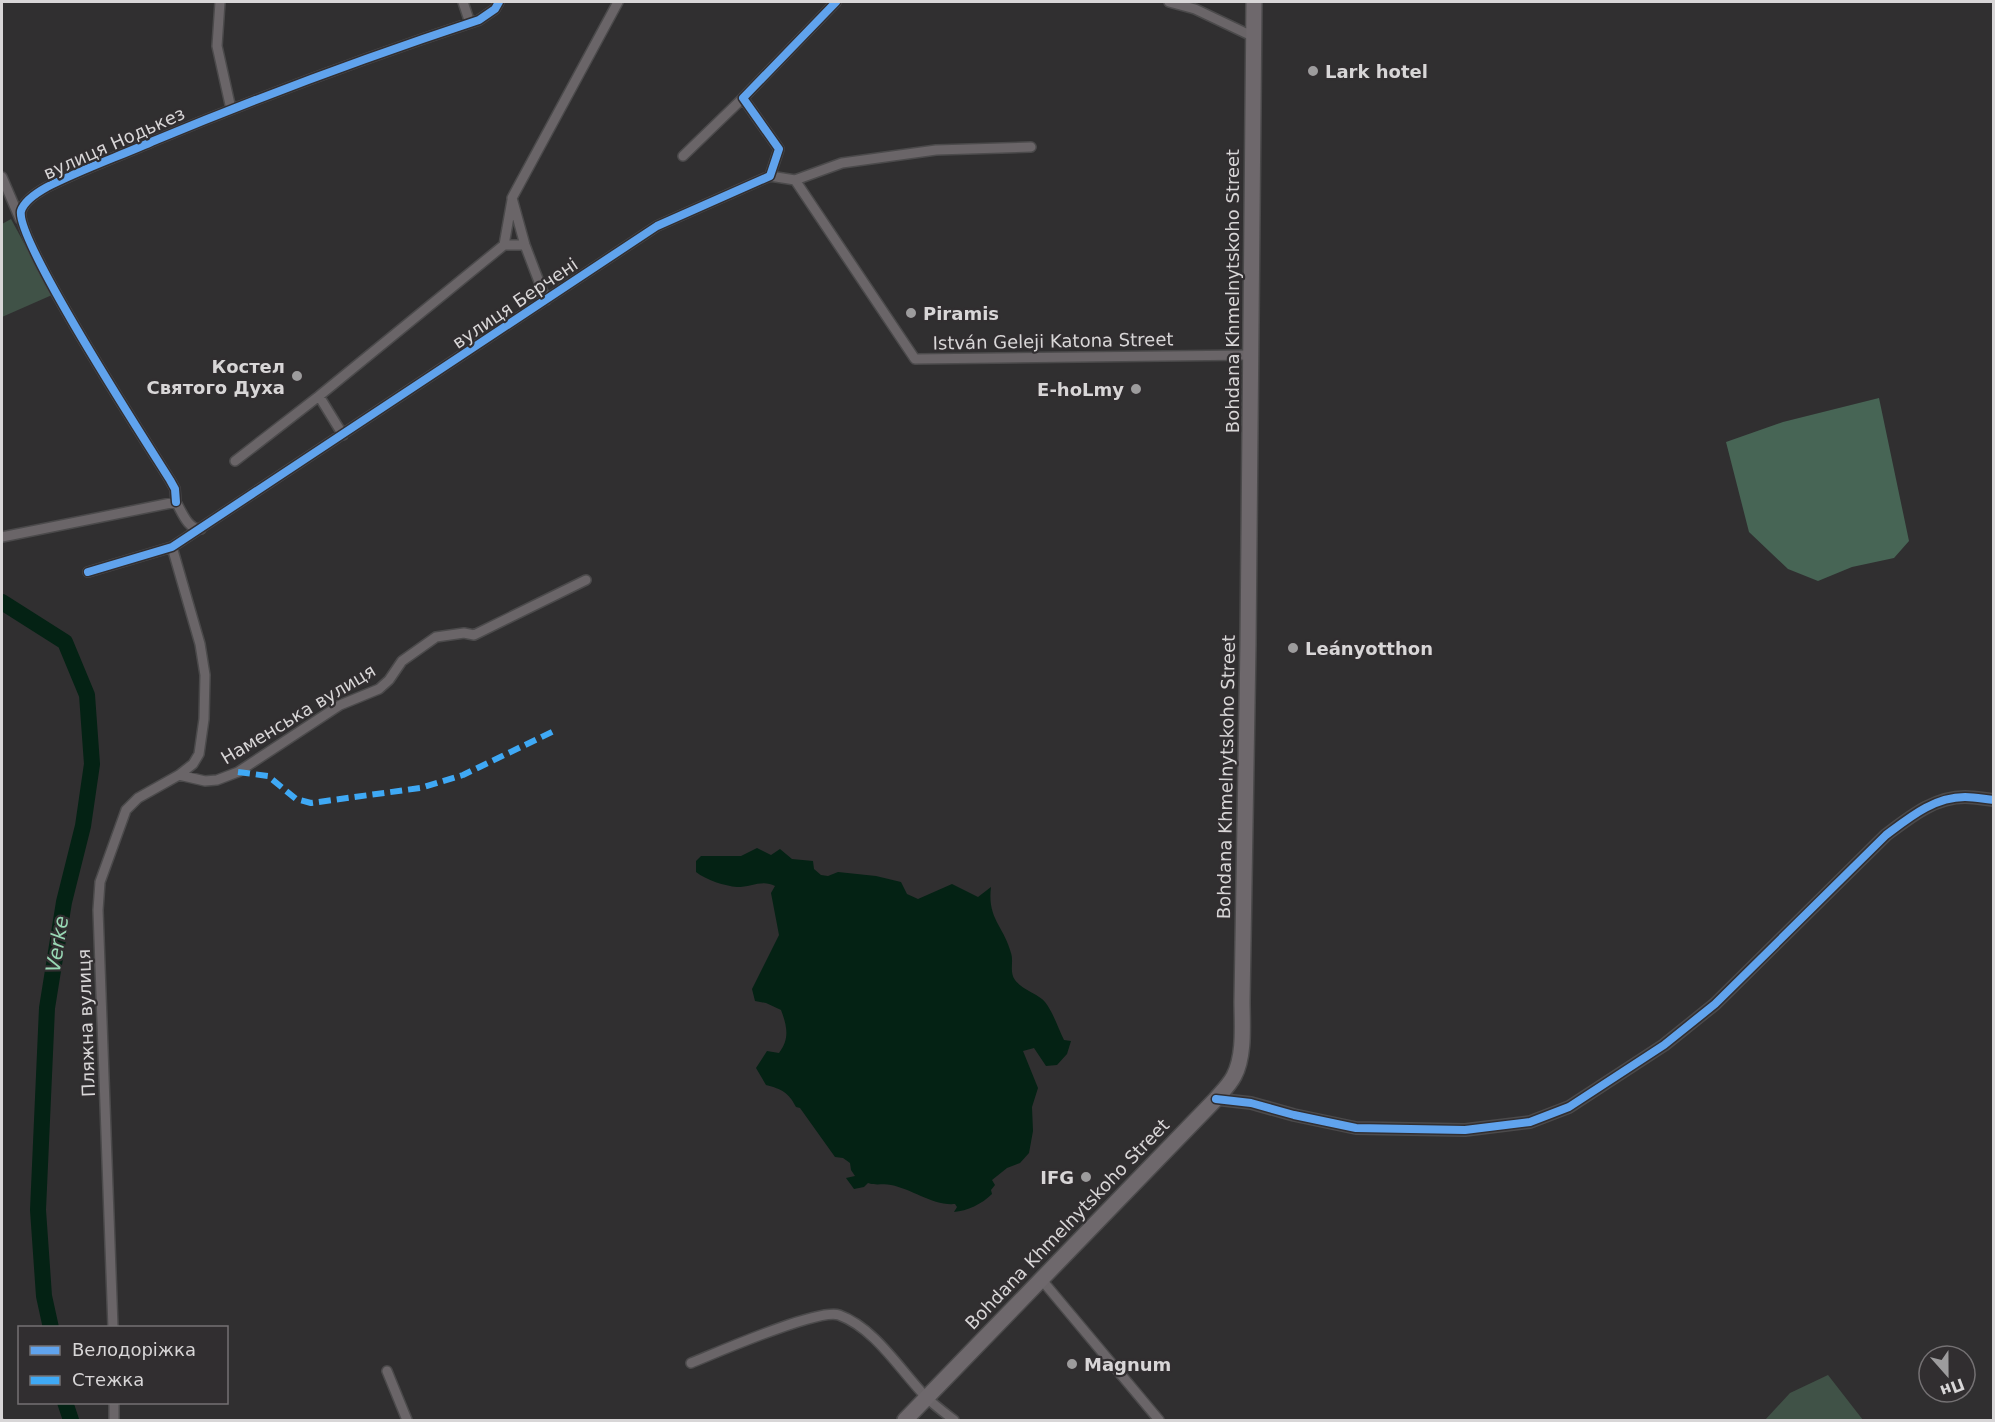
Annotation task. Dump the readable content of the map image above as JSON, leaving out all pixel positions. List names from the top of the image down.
{
  "streets": {
    "highway": ["Bohdana Khmelnytskoho Street"],
    "street": [
      "вулиця Нодькез",
      "вулиця Берчені",
      "István Geleji Katona Street",
      "Наменська вулиця",
      "Пляжна вулиця"
    ]
  },
  "crossings": [
    ["Bohdana Khmelnytskoho Street", "István Geleji Katona Street"],
    ["вулиця Берчені", "Пляжна вулиця"],
    ["Наменська вулиця", "Пляжна вулиця"]
  ],
  "water": ["Verke"],
  "places": [
    "Lark hotel",
    "Piramis",
    "Костел Святого Духа",
    "E-hoLmy",
    "Leányotthon",
    "IFG",
    "Magnum"
  ],
  "legend": ["Велодоріжка", "Стежка"],
  "north": "bottom"
}
